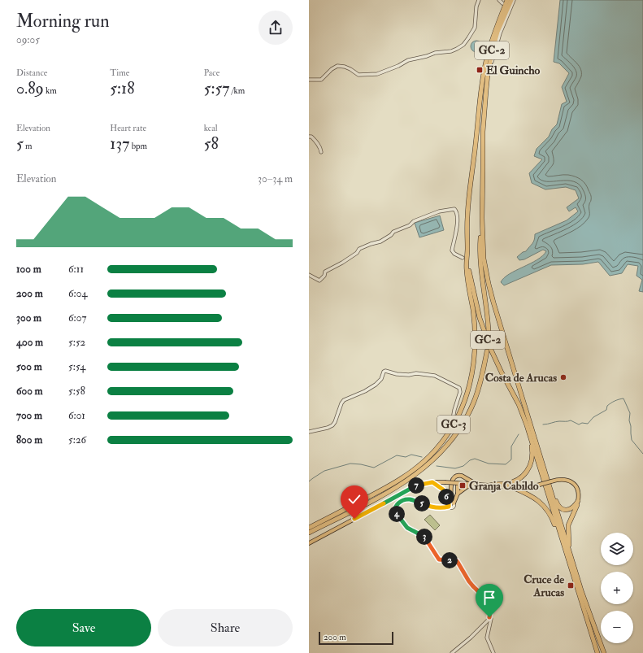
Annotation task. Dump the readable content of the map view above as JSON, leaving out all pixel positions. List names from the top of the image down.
{
  "streets": {
    "highway": ["GC-2", "GC-3"]
  },
  "crossings": [
    ["GC-2", "GC-3"]
  ],
  "places": {
    "transit": ["El Guincho", "Granja Cabildo", "Cruce de Arucas"],
    "other": ["Costa de Arucas"]
  },
  "scale_bar": "200 m",
  "page": {
    "heading": ["Morning run", "09:05"],
    "stats": [
      ["Distance", "0.89 km"],
      ["Time", "5:18"],
      ["Pace", "5:57 /km"],
      ["Elevation", "5 m"],
      ["Heart rate", "137 bpm"],
      ["kcal", "58"]
    ],
    "chart": ["Elevation", "30–34 m"],
    "list": [
      {
        "name": "100 m",
        "note": "6:11"
      },
      {
        "name": "200 m",
        "note": "6:04"
      },
      {
        "name": "300 m",
        "note": "6:07"
      },
      {
        "name": "400 m",
        "note": "5:52"
      },
      {
        "name": "500 m",
        "note": "5:54"
      },
      {
        "name": "600 m",
        "note": "5:58"
      },
      {
        "name": "700 m",
        "note": "6:01"
      },
      {
        "name": "800 m",
        "note": "5:26"
      }
    ],
    "pins": [
      "7",
      "6",
      "5",
      "4",
      "3",
      "2"
    ],
    "map_buttons": ["+", "−"],
    "buttons": ["Save", "Share"],
    "scale": "200 m"
  }
}
